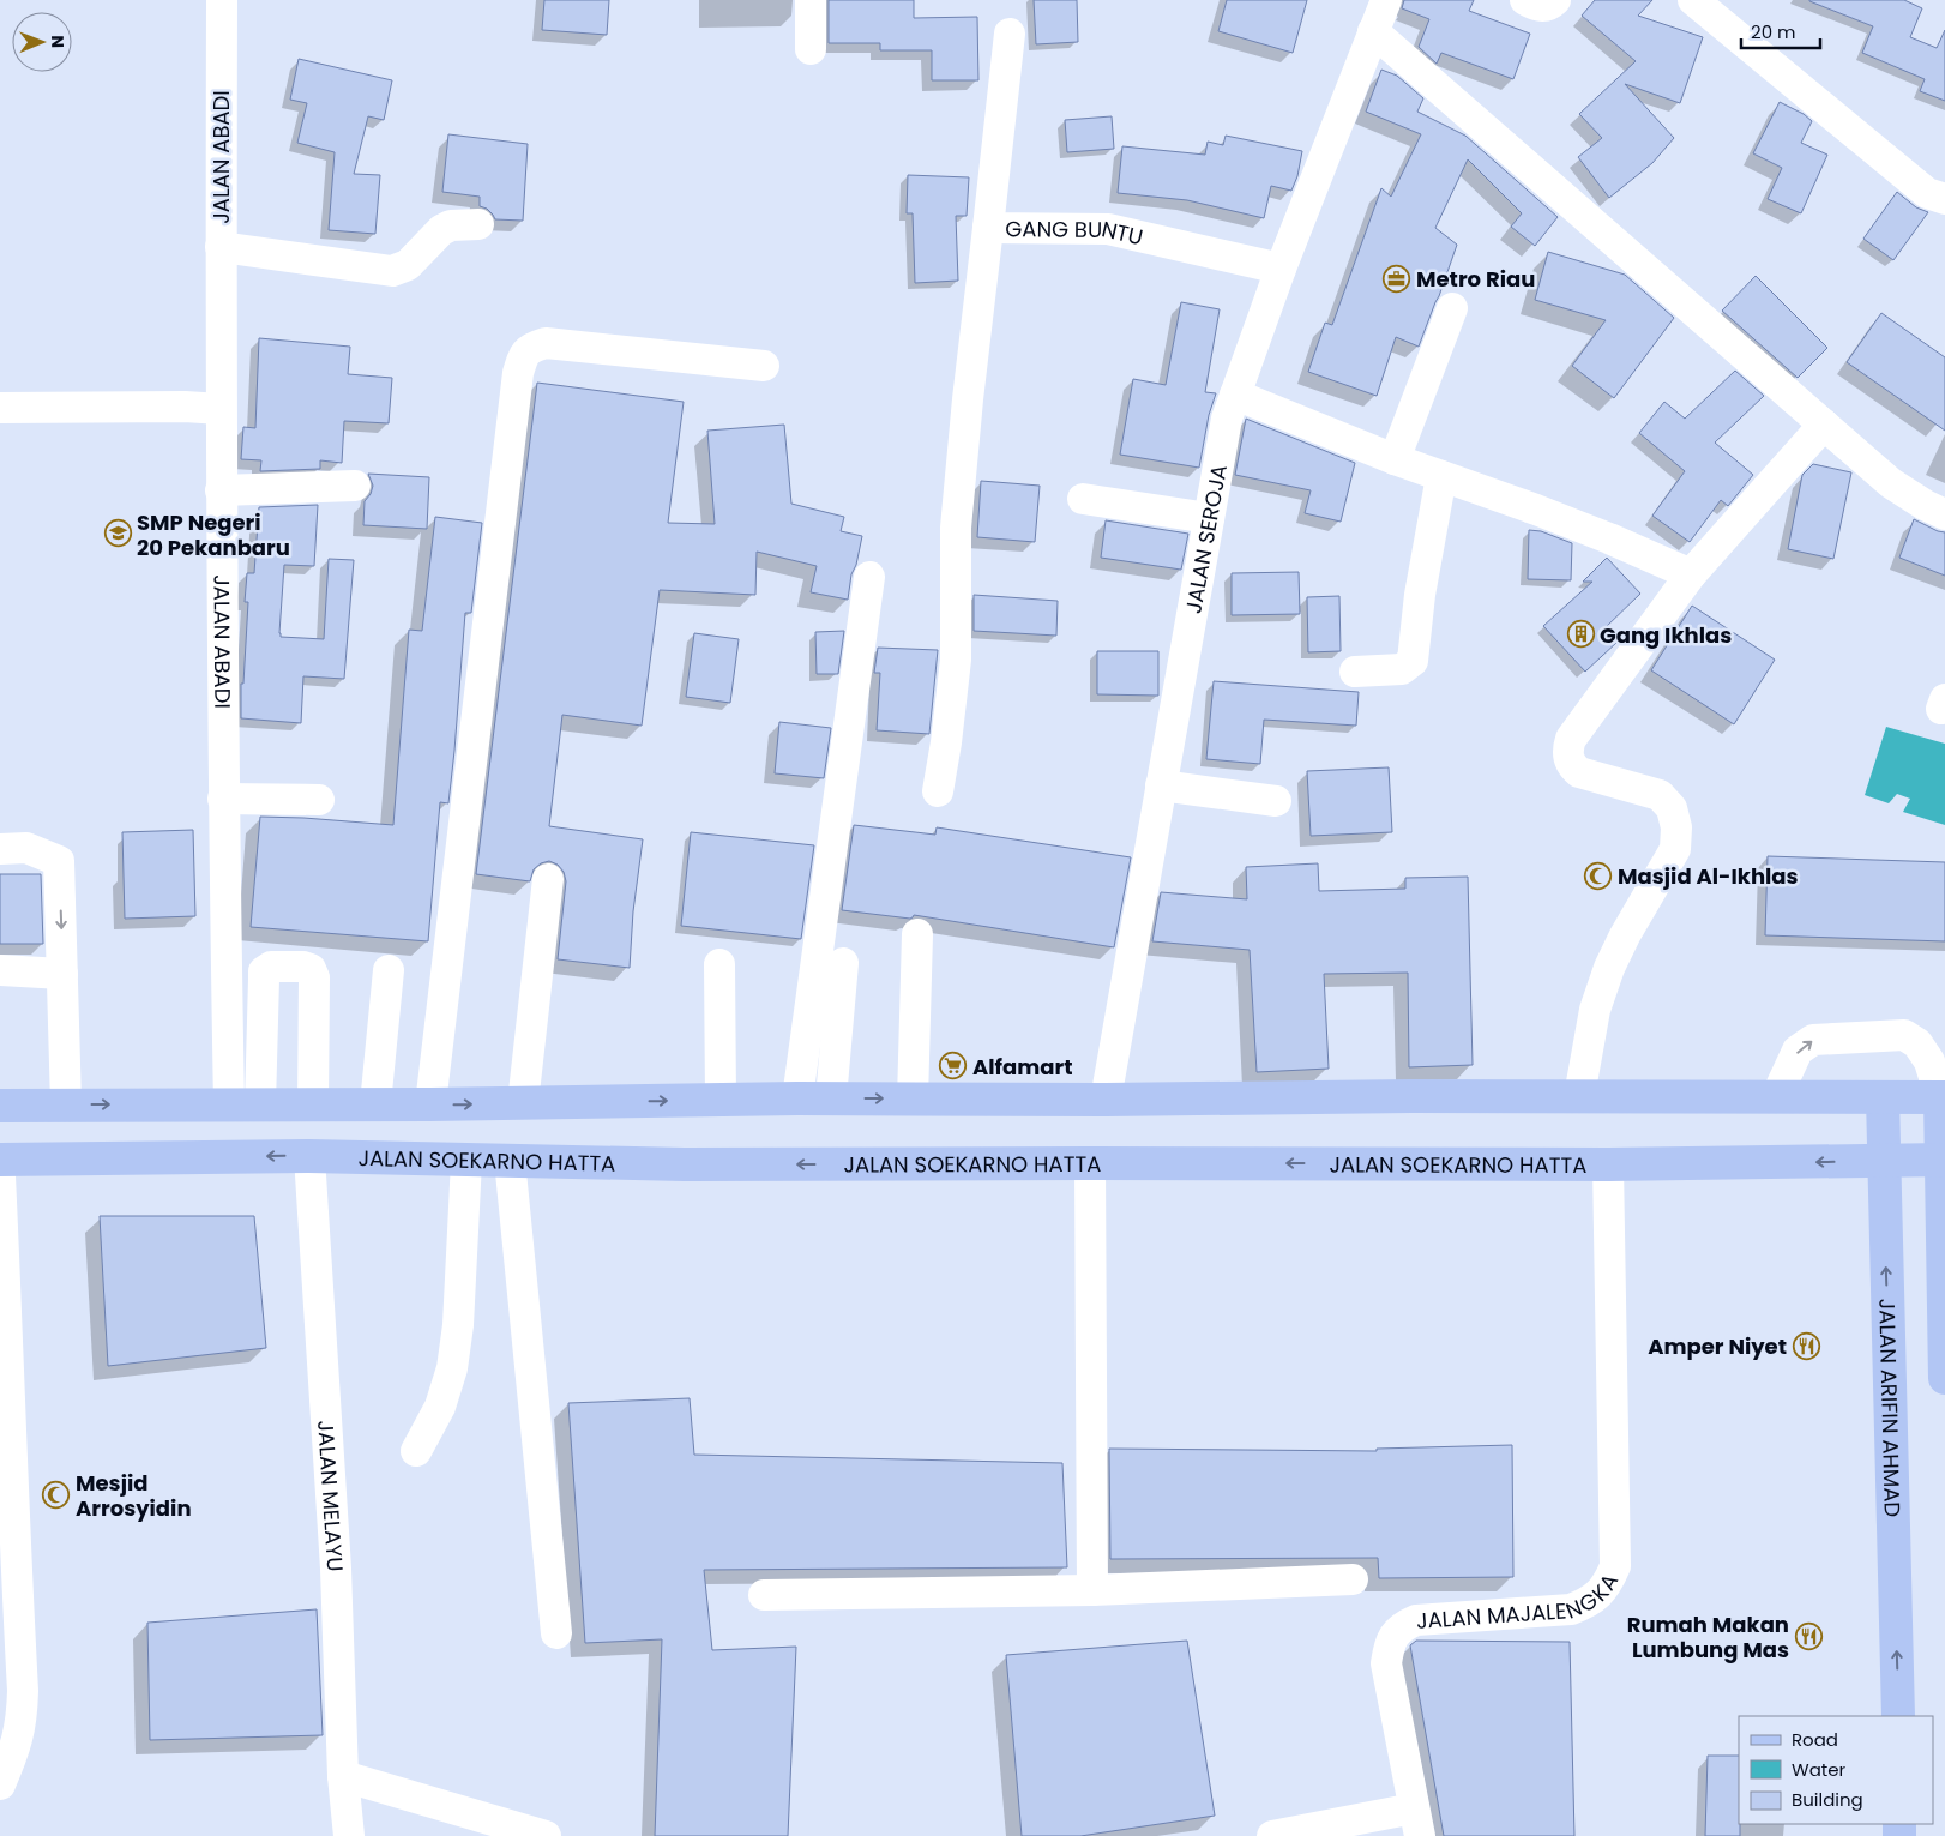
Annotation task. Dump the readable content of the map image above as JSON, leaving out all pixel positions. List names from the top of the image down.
{
  "streets": {
    "main road": ["JALAN SOEKARNO HATTA", "JALAN ARIFIN AHMAD"],
    "street": [
      "JALAN ABADI",
      "GANG BUNTU",
      "JALAN SEROJA",
      "JALAN MELAYU",
      "JALAN MAJALENGKA"
    ]
  },
  "crossings": [
    ["GANG BUNTU", "JALAN SEROJA"],
    ["JALAN SOEKARNO HATTA", "JALAN ARIFIN AHMAD"],
    ["JALAN SOEKARNO HATTA", "JALAN MELAYU"],
    ["JALAN SOEKARNO HATTA", "JALAN MAJALENGKA"]
  ],
  "places": {
    "office": ["Metro Riau"],
    "school or university": ["SMP Negeri 20 Pekanbaru"],
    "building": ["Gang Ikhlas"],
    "mosque": ["Masjid Al-Ikhlas", "Mesjid Arrosyidin"],
    "supermarket": ["Alfamart"],
    "restaurant": ["Amper Niyet", "Rumah Makan Lumbung Mas"]
  },
  "legend": ["Road", "Water", "Building"],
  "scale_bar": "20 m",
  "north": "right"
}
